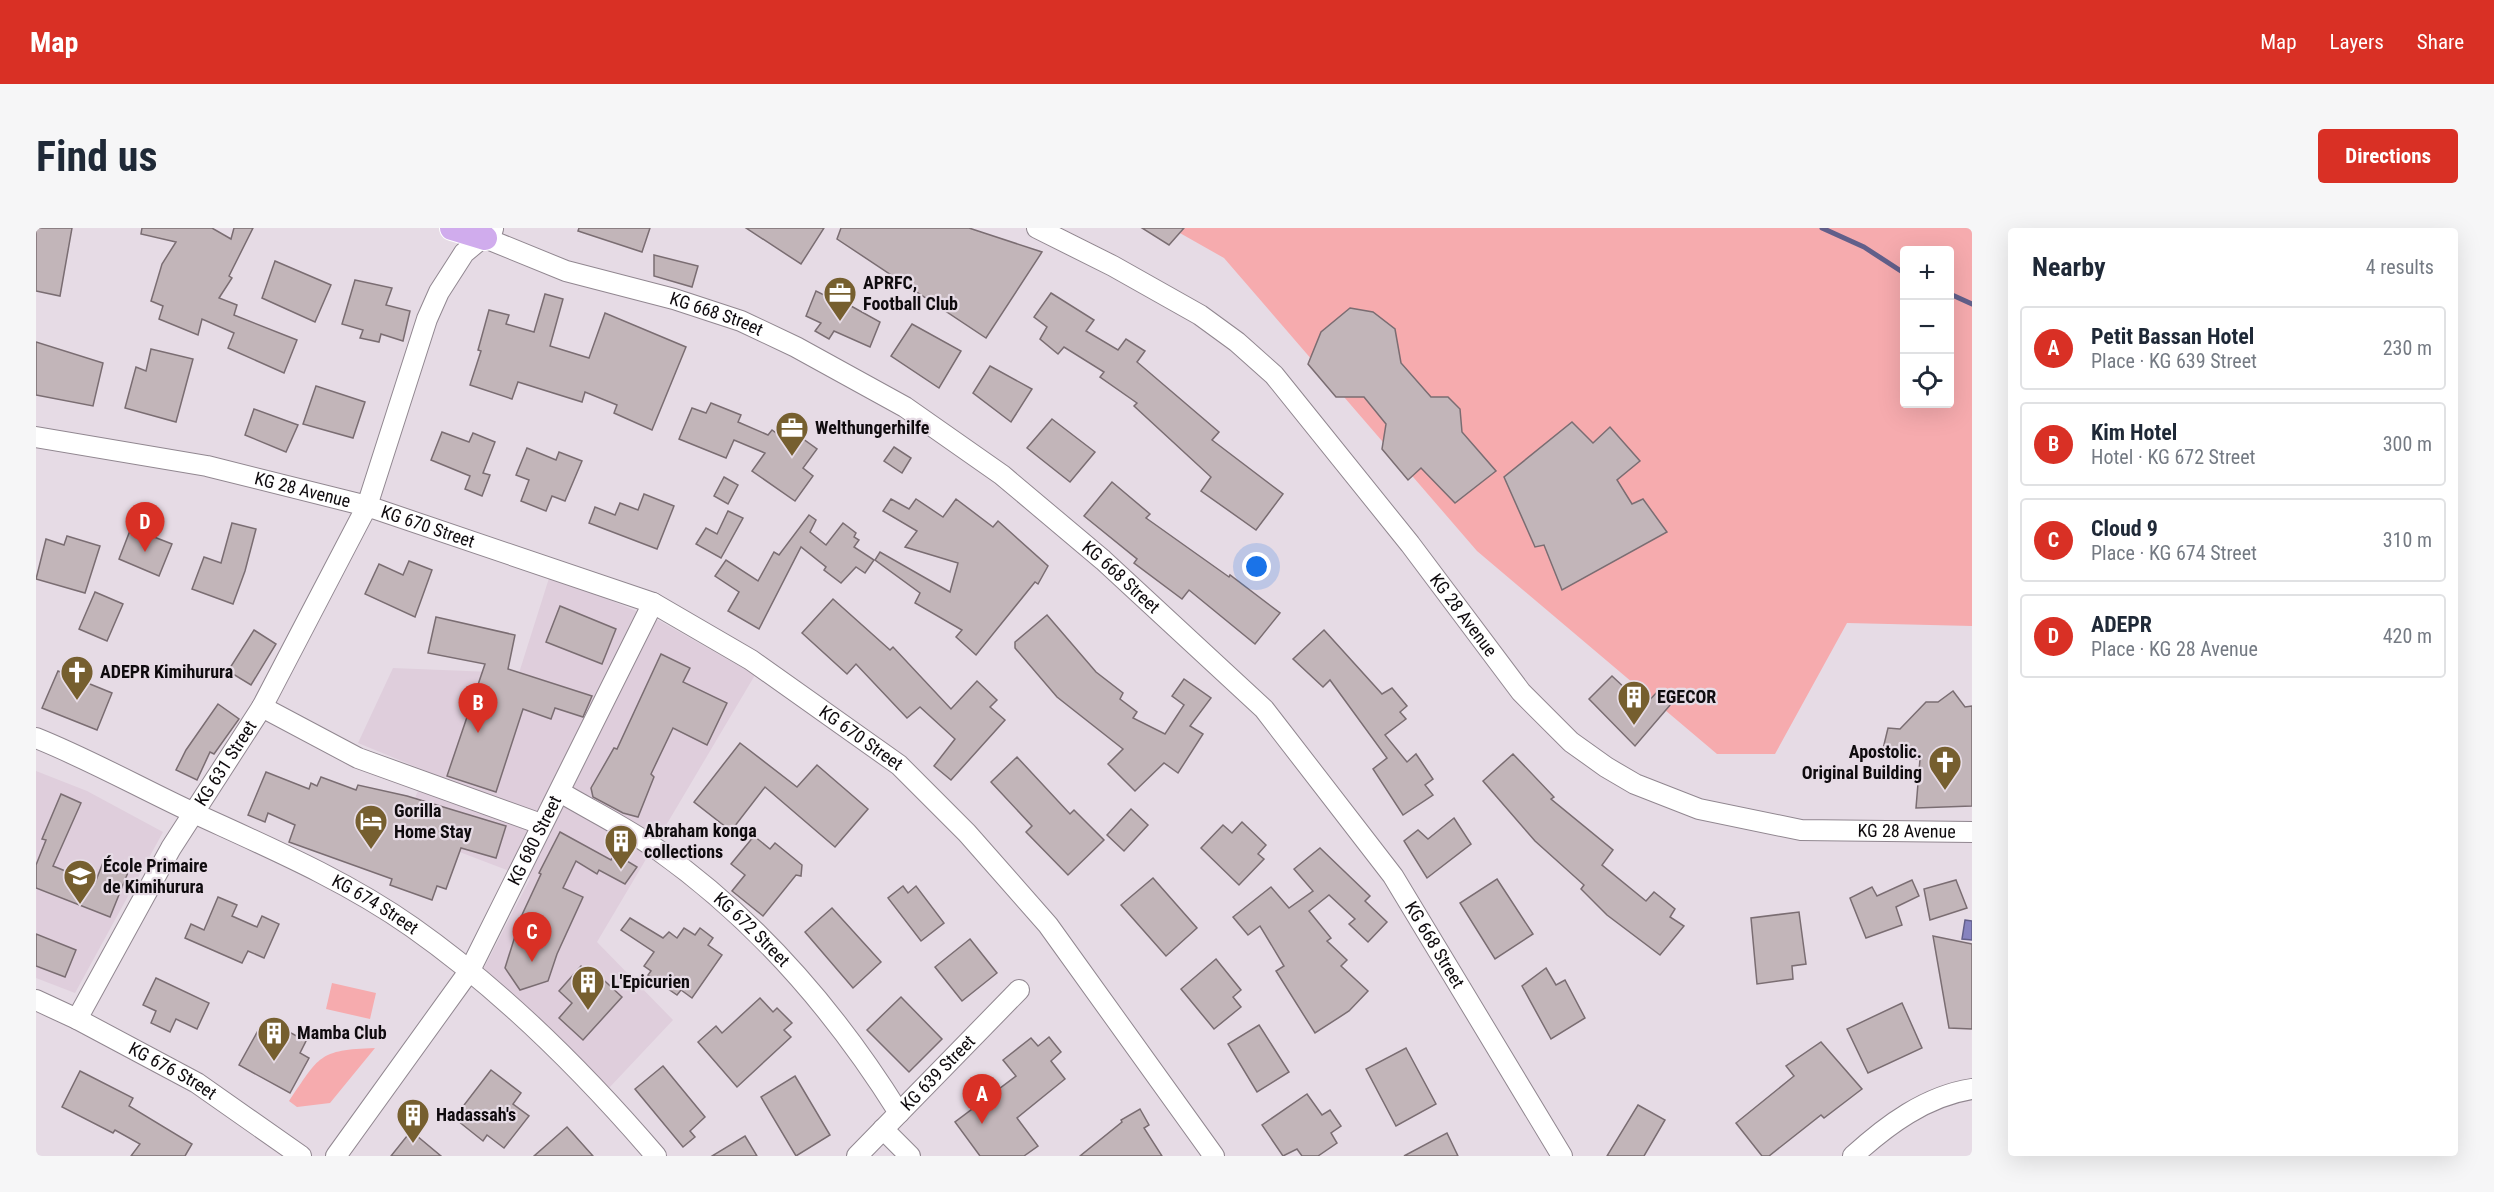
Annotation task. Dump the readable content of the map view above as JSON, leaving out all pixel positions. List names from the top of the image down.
{
  "streets": {
    "street": [
      "KG 668 Street",
      "KG 28 Avenue",
      "KG 670 Street",
      "KG 631 Street",
      "KG 680 Street",
      "KG 674 Street",
      "KG 672 Street",
      "KG 676 Street",
      "KG 639 Street"
    ]
  },
  "crossings": [
    ["KG 668 Street", "KG 28 Avenue"],
    ["KG 28 Avenue", "KG 670 Street"],
    ["KG 28 Avenue", "KG 631 Street"],
    ["KG 670 Street", "KG 631 Street"],
    ["KG 670 Street", "KG 680 Street"],
    ["KG 631 Street", "KG 674 Street"],
    ["KG 631 Street", "KG 676 Street"],
    ["KG 680 Street", "KG 674 Street"],
    ["KG 680 Street", "KG 672 Street"],
    ["KG 672 Street", "KG 639 Street"]
  ],
  "places": {
    "office": ["APRFC, Football Club", "Welthungerhilfe"],
    "church": ["ADEPR Kimihurura", "Apostolic. Original Building"],
    "building": [
      "EGECOR",
      "Abraham konga collections",
      "L'Epicurien",
      "Mamba Club",
      "Hadassah's"
    ],
    "hotel": ["Gorilla Home Stay"],
    "school or university": ["École Primaire de Kimihurura"]
  },
  "page": {
    "header": "Map",
    "nav": ["Map", "Layers", "Share"],
    "buttons": "Directions",
    "title": "Find us",
    "heading": ["Nearby", "4 results"],
    "map_buttons": ["+", "−"],
    "list": [
      {
        "mark": "A",
        "name": "Petit Bassan Hotel",
        "note": "Place · KG 639 Street",
        "value": "230 m"
      },
      {
        "mark": "B",
        "name": "Kim Hotel",
        "note": "Hotel · KG 672 Street",
        "value": "300 m"
      },
      {
        "mark": "C",
        "name": "Cloud 9",
        "note": "Place · KG 674 Street",
        "value": "310 m"
      },
      {
        "mark": "D",
        "name": "ADEPR",
        "note": "Place · KG 28 Avenue",
        "value": "420 m"
      }
    ],
    "pins": [
      "D",
      "B",
      "C",
      "A"
    ]
  }
}
